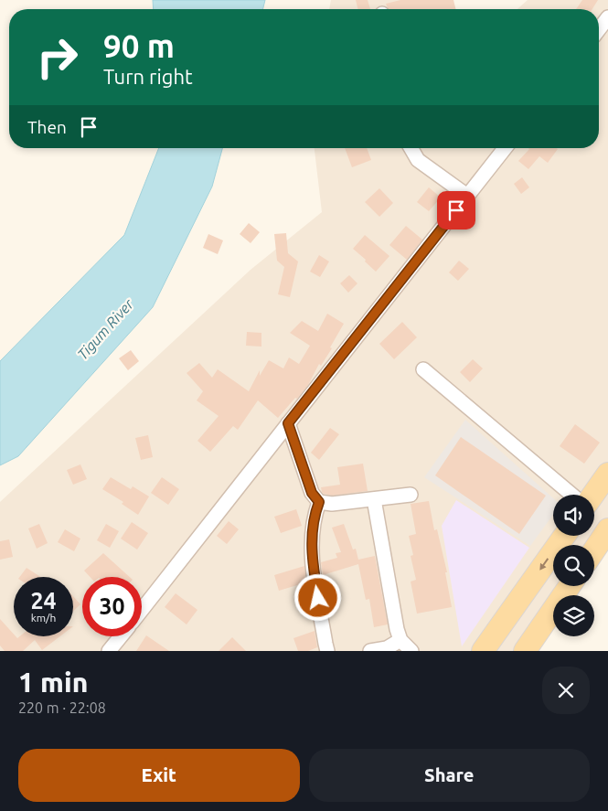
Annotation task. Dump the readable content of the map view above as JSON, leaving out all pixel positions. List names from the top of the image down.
{
  "water": ["Tigum River"],
  "page": {
    "turn": ["90 m", "Turn right"],
    "then": "Then",
    "speed": "24 km/h",
    "limit": "30",
    "heading": ["1 min", "220 m · 22:08"],
    "buttons": ["Exit", "Share"]
  }
}
